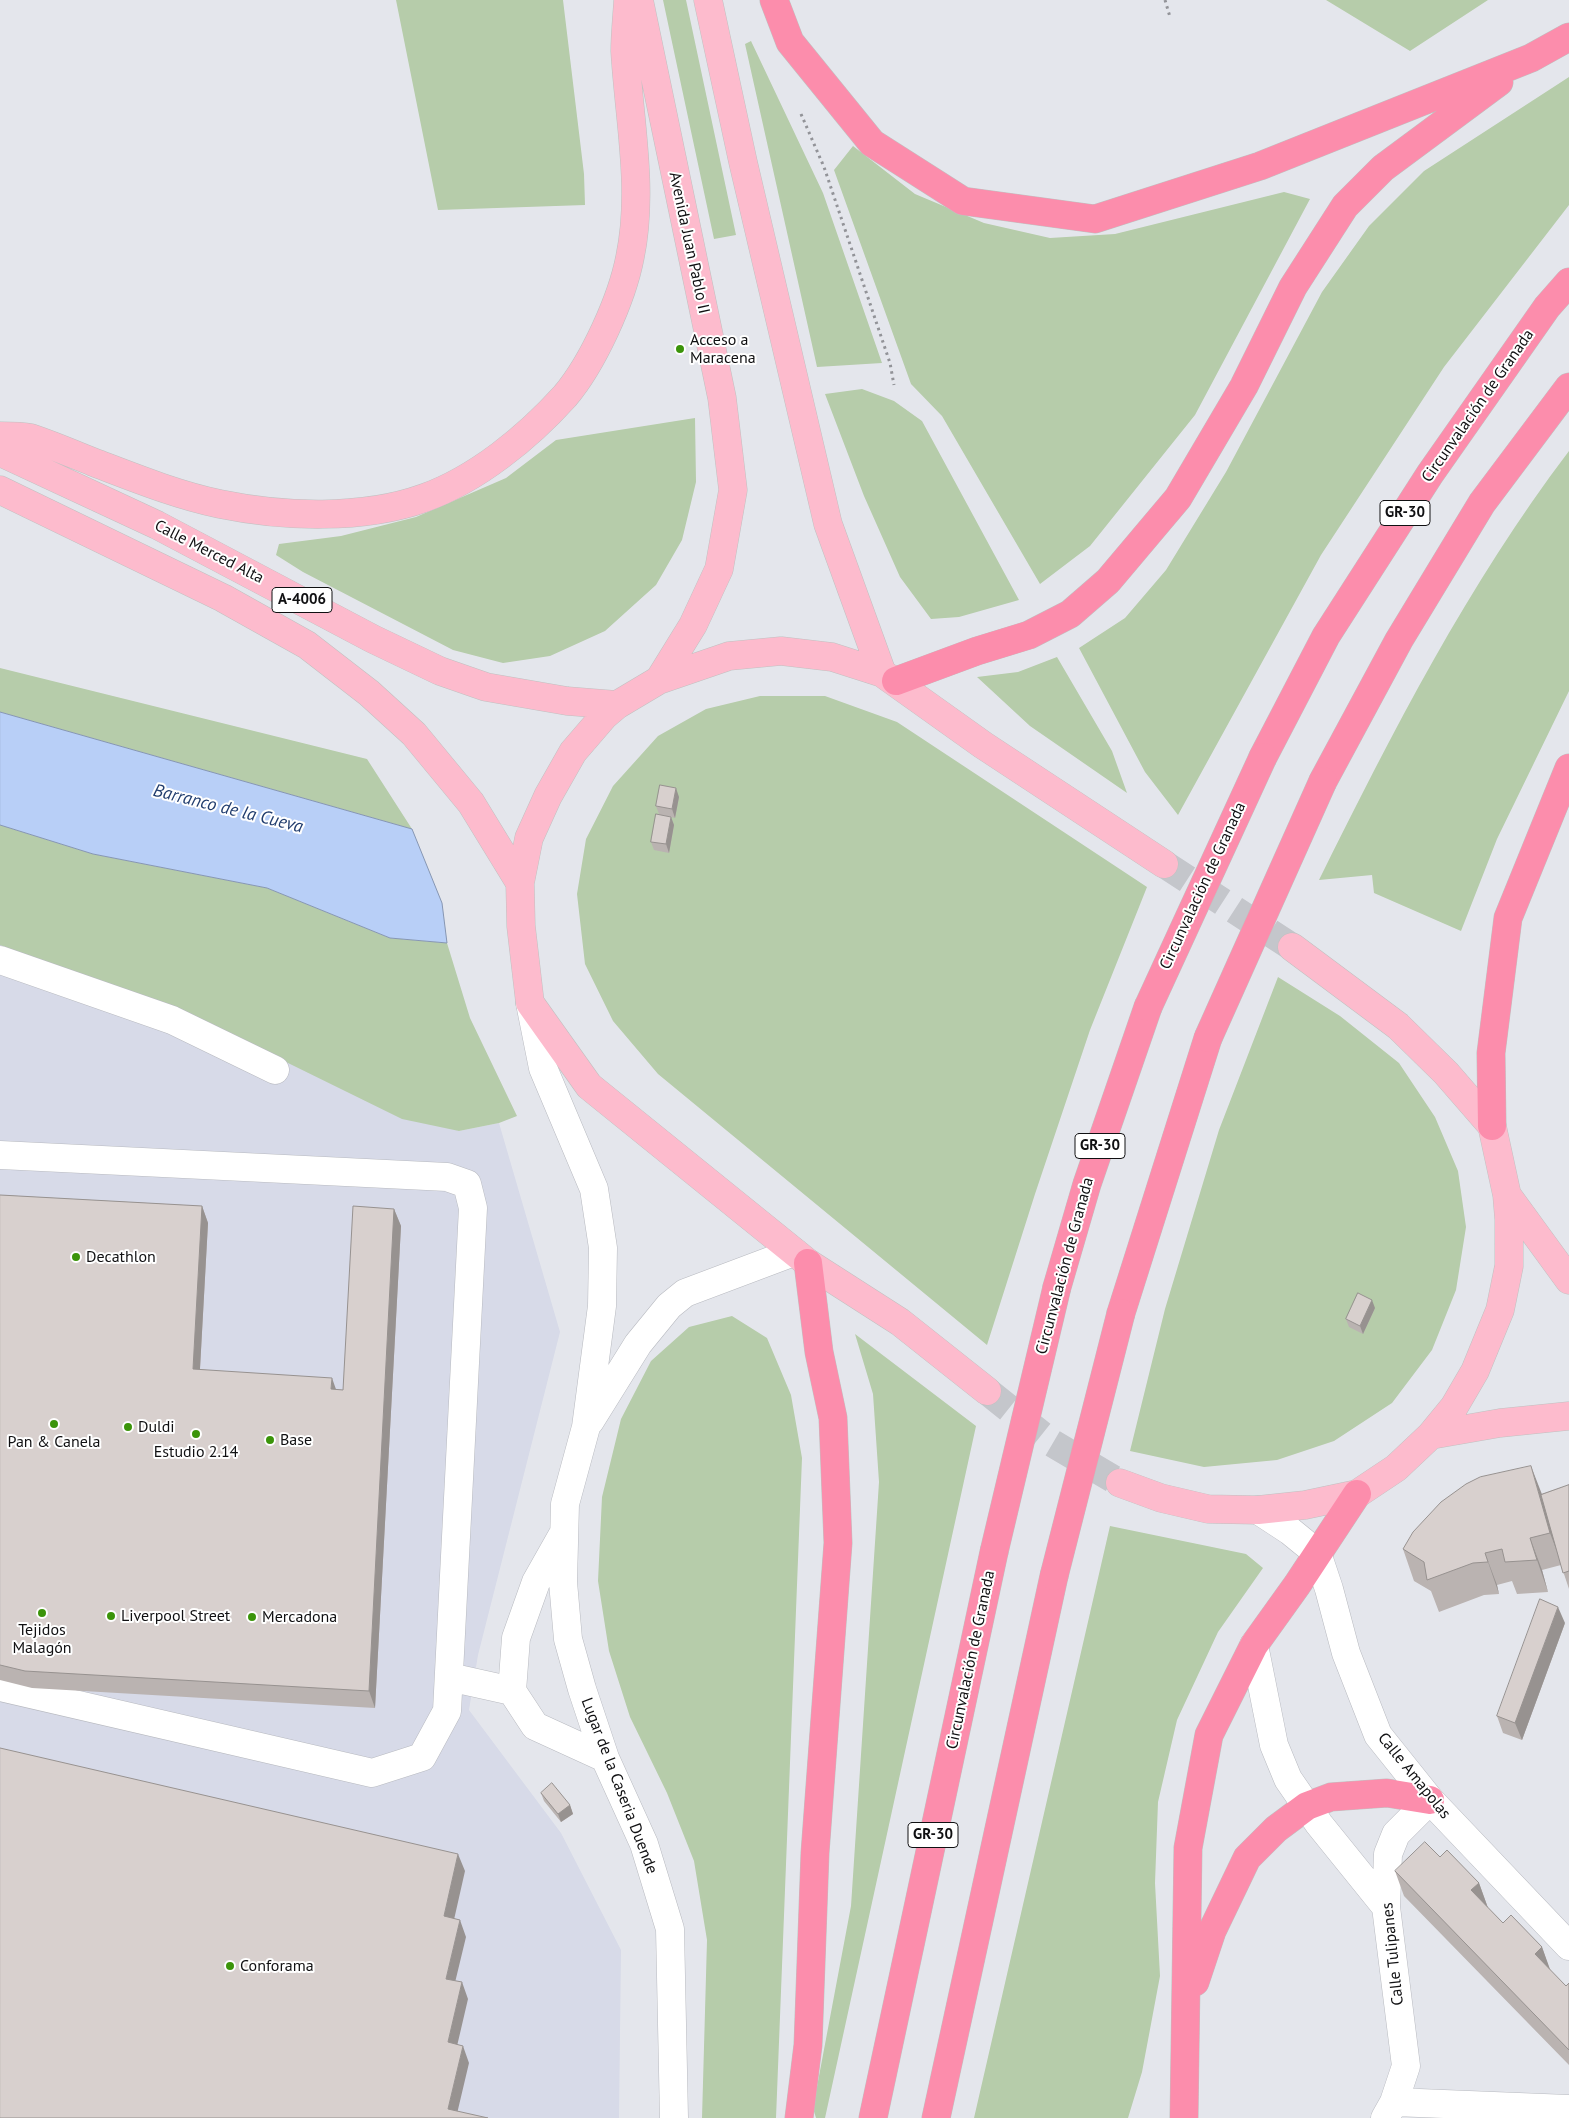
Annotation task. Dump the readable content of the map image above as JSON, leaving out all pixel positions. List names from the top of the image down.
{
  "streets": {
    "highway": ["Circunvalación de Granada", "GR-30"],
    "main road": ["Avenida Juan Pablo II", "Calle Merced Alta", "A-4006"],
    "street": ["Calle Amapolas", "Lugar de la Caseria Duende", "Calle Tulipanes"]
  },
  "crossings": [
    ["Calle Amapolas", "Calle Tulipanes"]
  ],
  "water": ["Barranco de la Cueva"],
  "places": [
    "Acceso a Maracena",
    "Decathlon",
    "Pan & Canela",
    "Duldi",
    "Estudio 2.14",
    "Base",
    "Tejidos Malagón",
    "Liverpool Street",
    "Mercadona",
    "Conforama"
  ]
}
